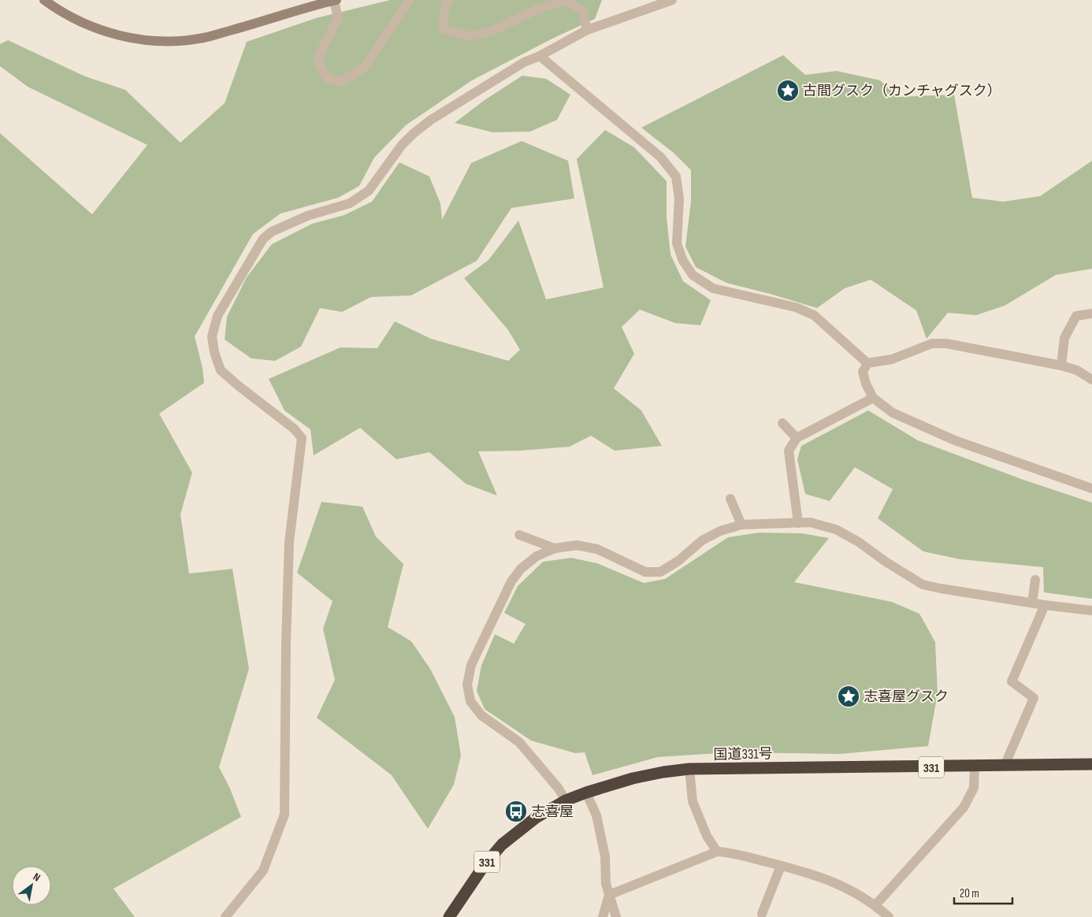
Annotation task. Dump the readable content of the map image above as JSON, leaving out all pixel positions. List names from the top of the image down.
{
  "streets": {
    "highway": ["国道331号", "331"]
  },
  "places": {
    "place": ["古間グスク（カンチャグスク）", "志喜屋グスク"],
    "bus stop": ["志喜屋"]
  },
  "scale_bar": "20 m",
  "north": "top right"
}
